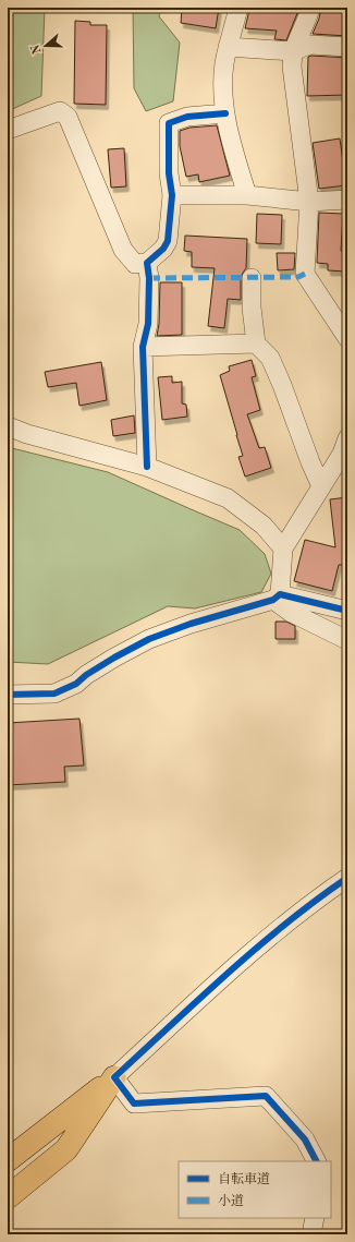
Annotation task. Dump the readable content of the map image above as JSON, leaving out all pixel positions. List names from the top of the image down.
{
  "legend": ["自転車道", "小道"],
  "north": "left"
}
